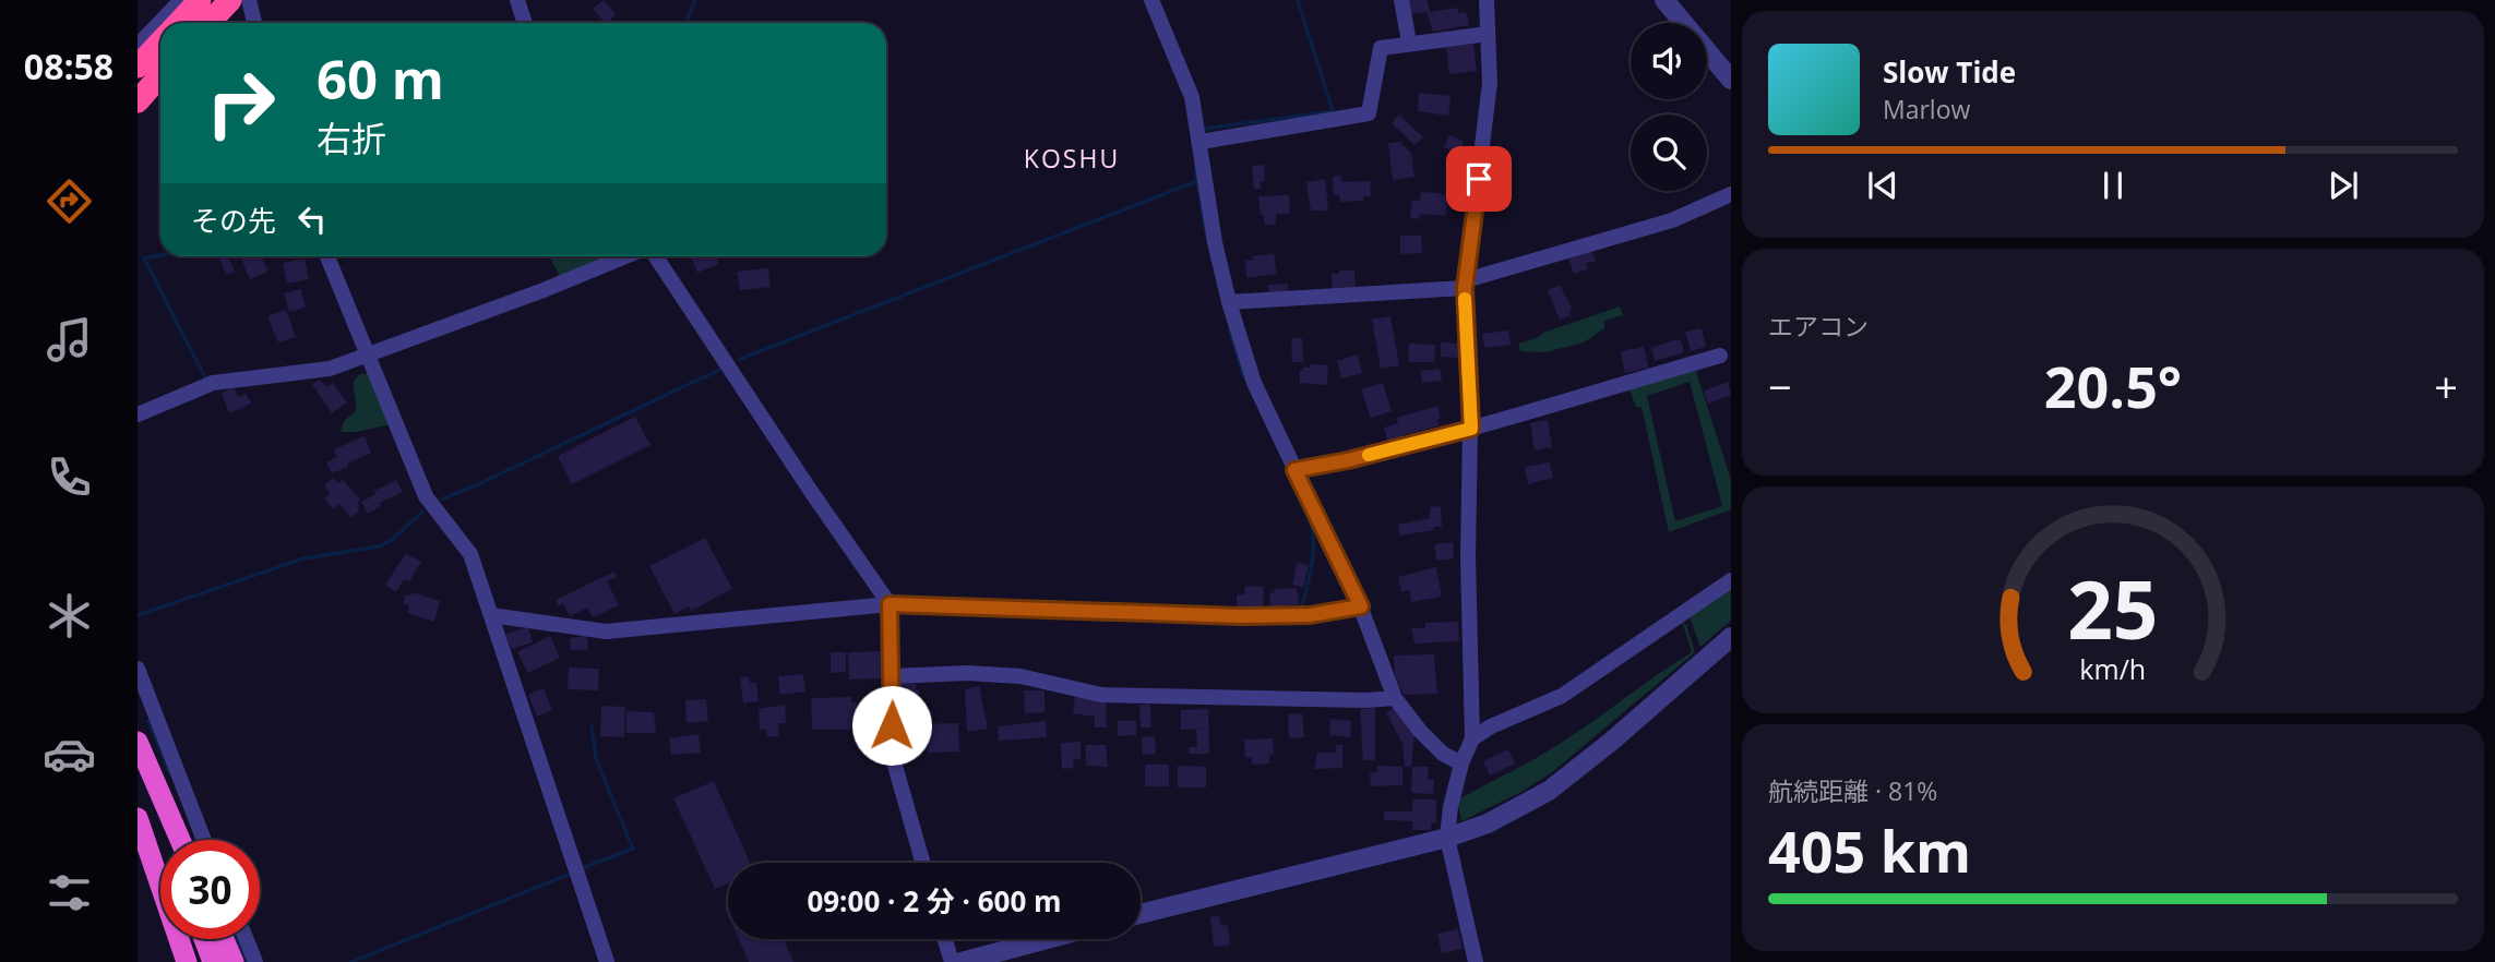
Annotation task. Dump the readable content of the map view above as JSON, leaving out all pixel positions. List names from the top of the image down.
{
  "districts": ["KOSHU"],
  "page": {
    "tabs": "08:58",
    "turn": ["60 m", "右折"],
    "song": ["Slow Tide", "Marlow"],
    "then": "その先",
    "tile": [
      "エアコン",
      ["航続距離 · 81%", "405 km"]
    ],
    "heat": ["−", "20.5°", "+"],
    "limit": "30",
    "trip": "09:00 · 2 分 · 600 m",
    "gauge": ["25", "km/h"]
  }
}
